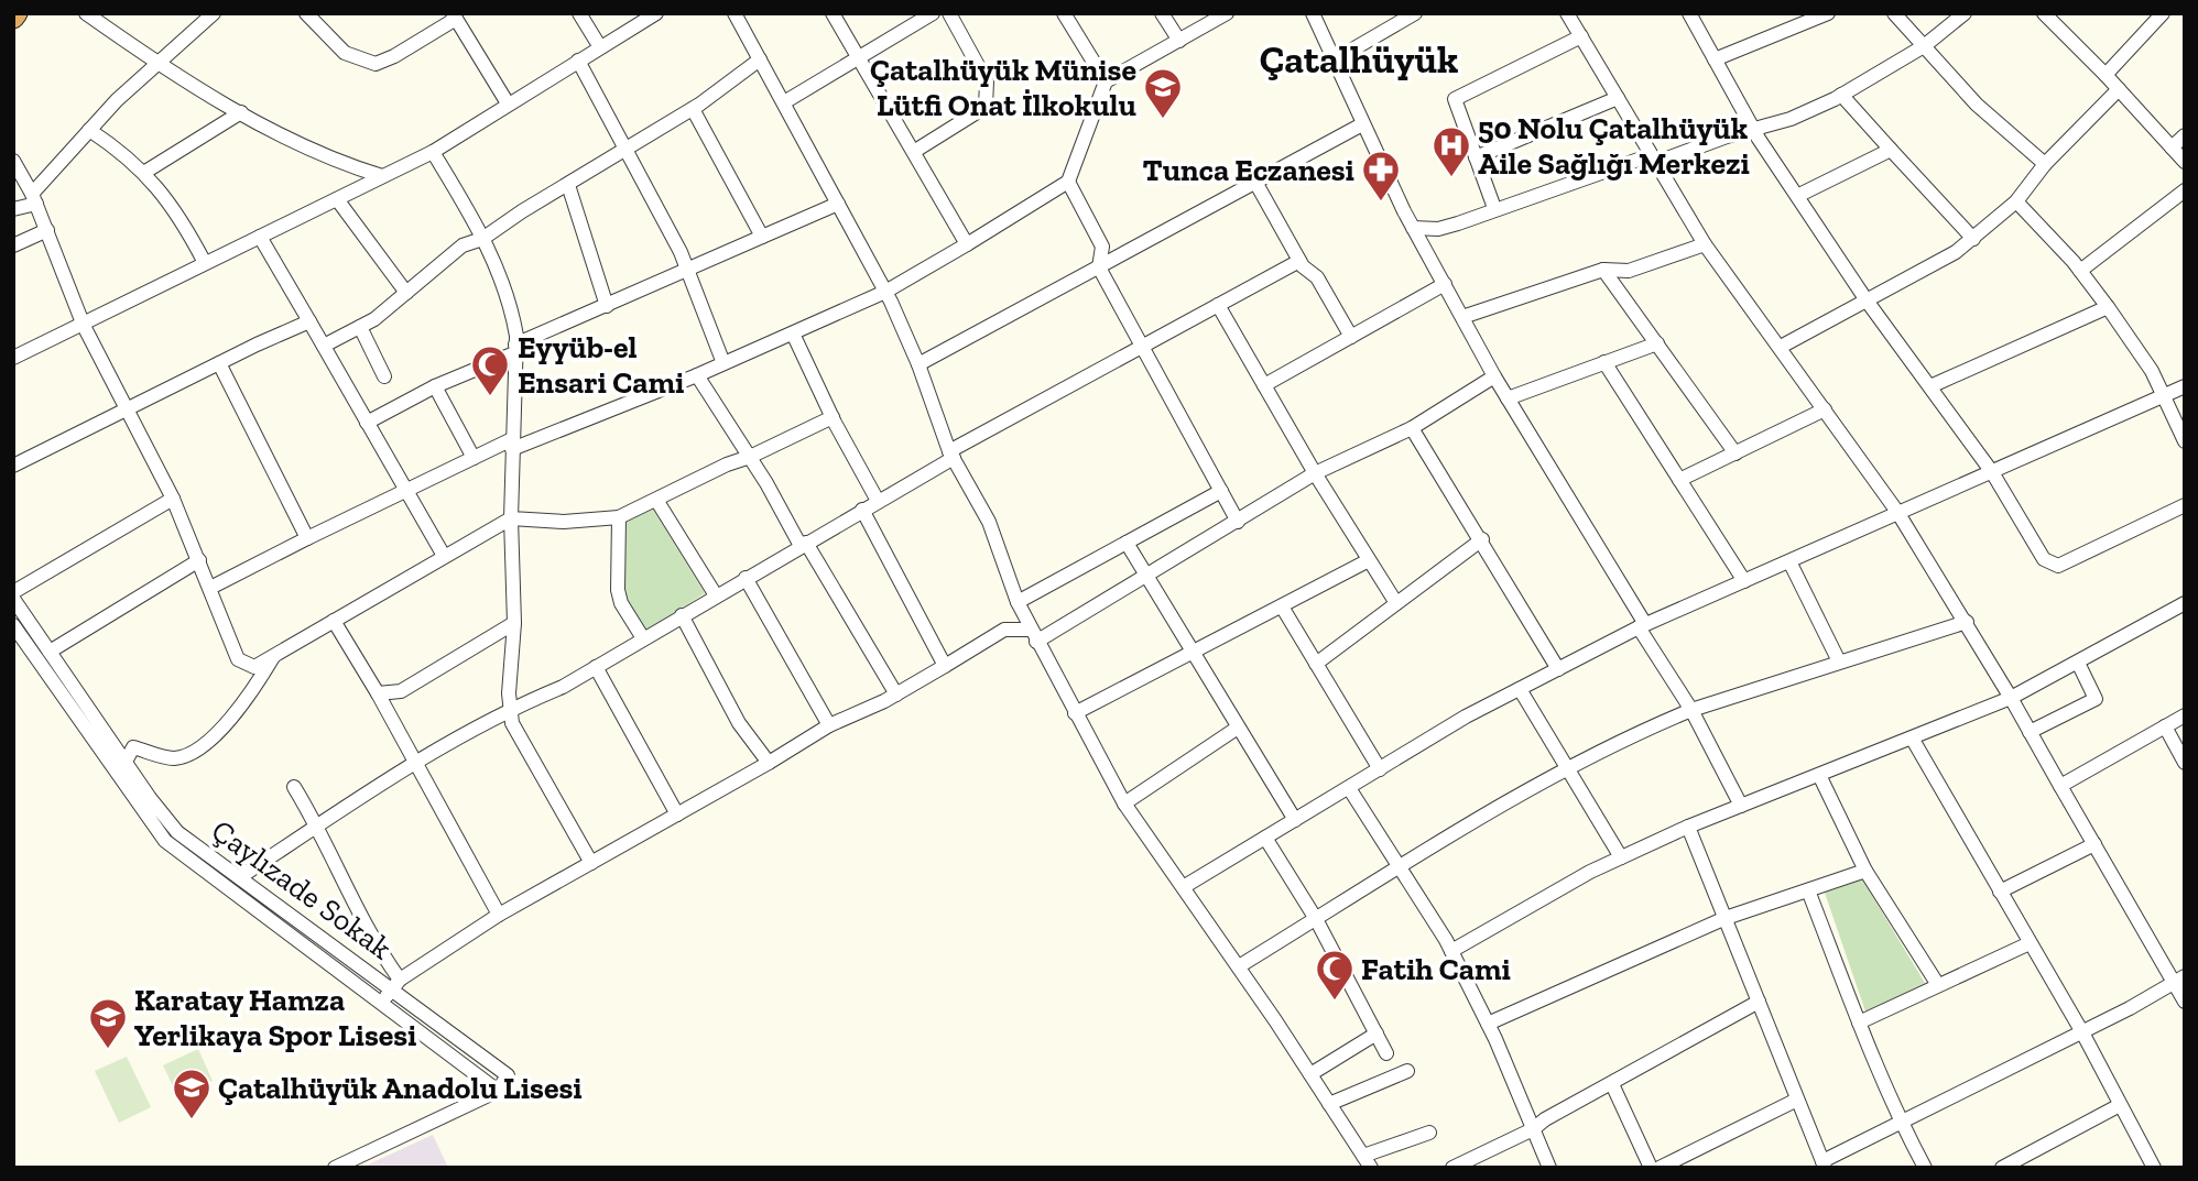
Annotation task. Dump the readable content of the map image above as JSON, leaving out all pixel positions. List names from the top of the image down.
{
  "streets": {
    "street": ["Çaylızade Sokak"]
  },
  "districts": ["Çatalhüyük"],
  "places": {
    "school or university": ["Çatalhüyük Münise Lütfi Onat İlkokulu", "Karatay Hamza Yerlikaya Spor Lisesi", "Çatalhüyük Anadolu Lisesi"],
    "hospital": ["50 Nolu Çatalhüyük Aile Sağlığı Merkezi"],
    "pharmacy": ["Tunca Eczanesi"],
    "mosque": ["Eyyüb-el Ensari Cami", "Fatih Cami"]
  }
}
